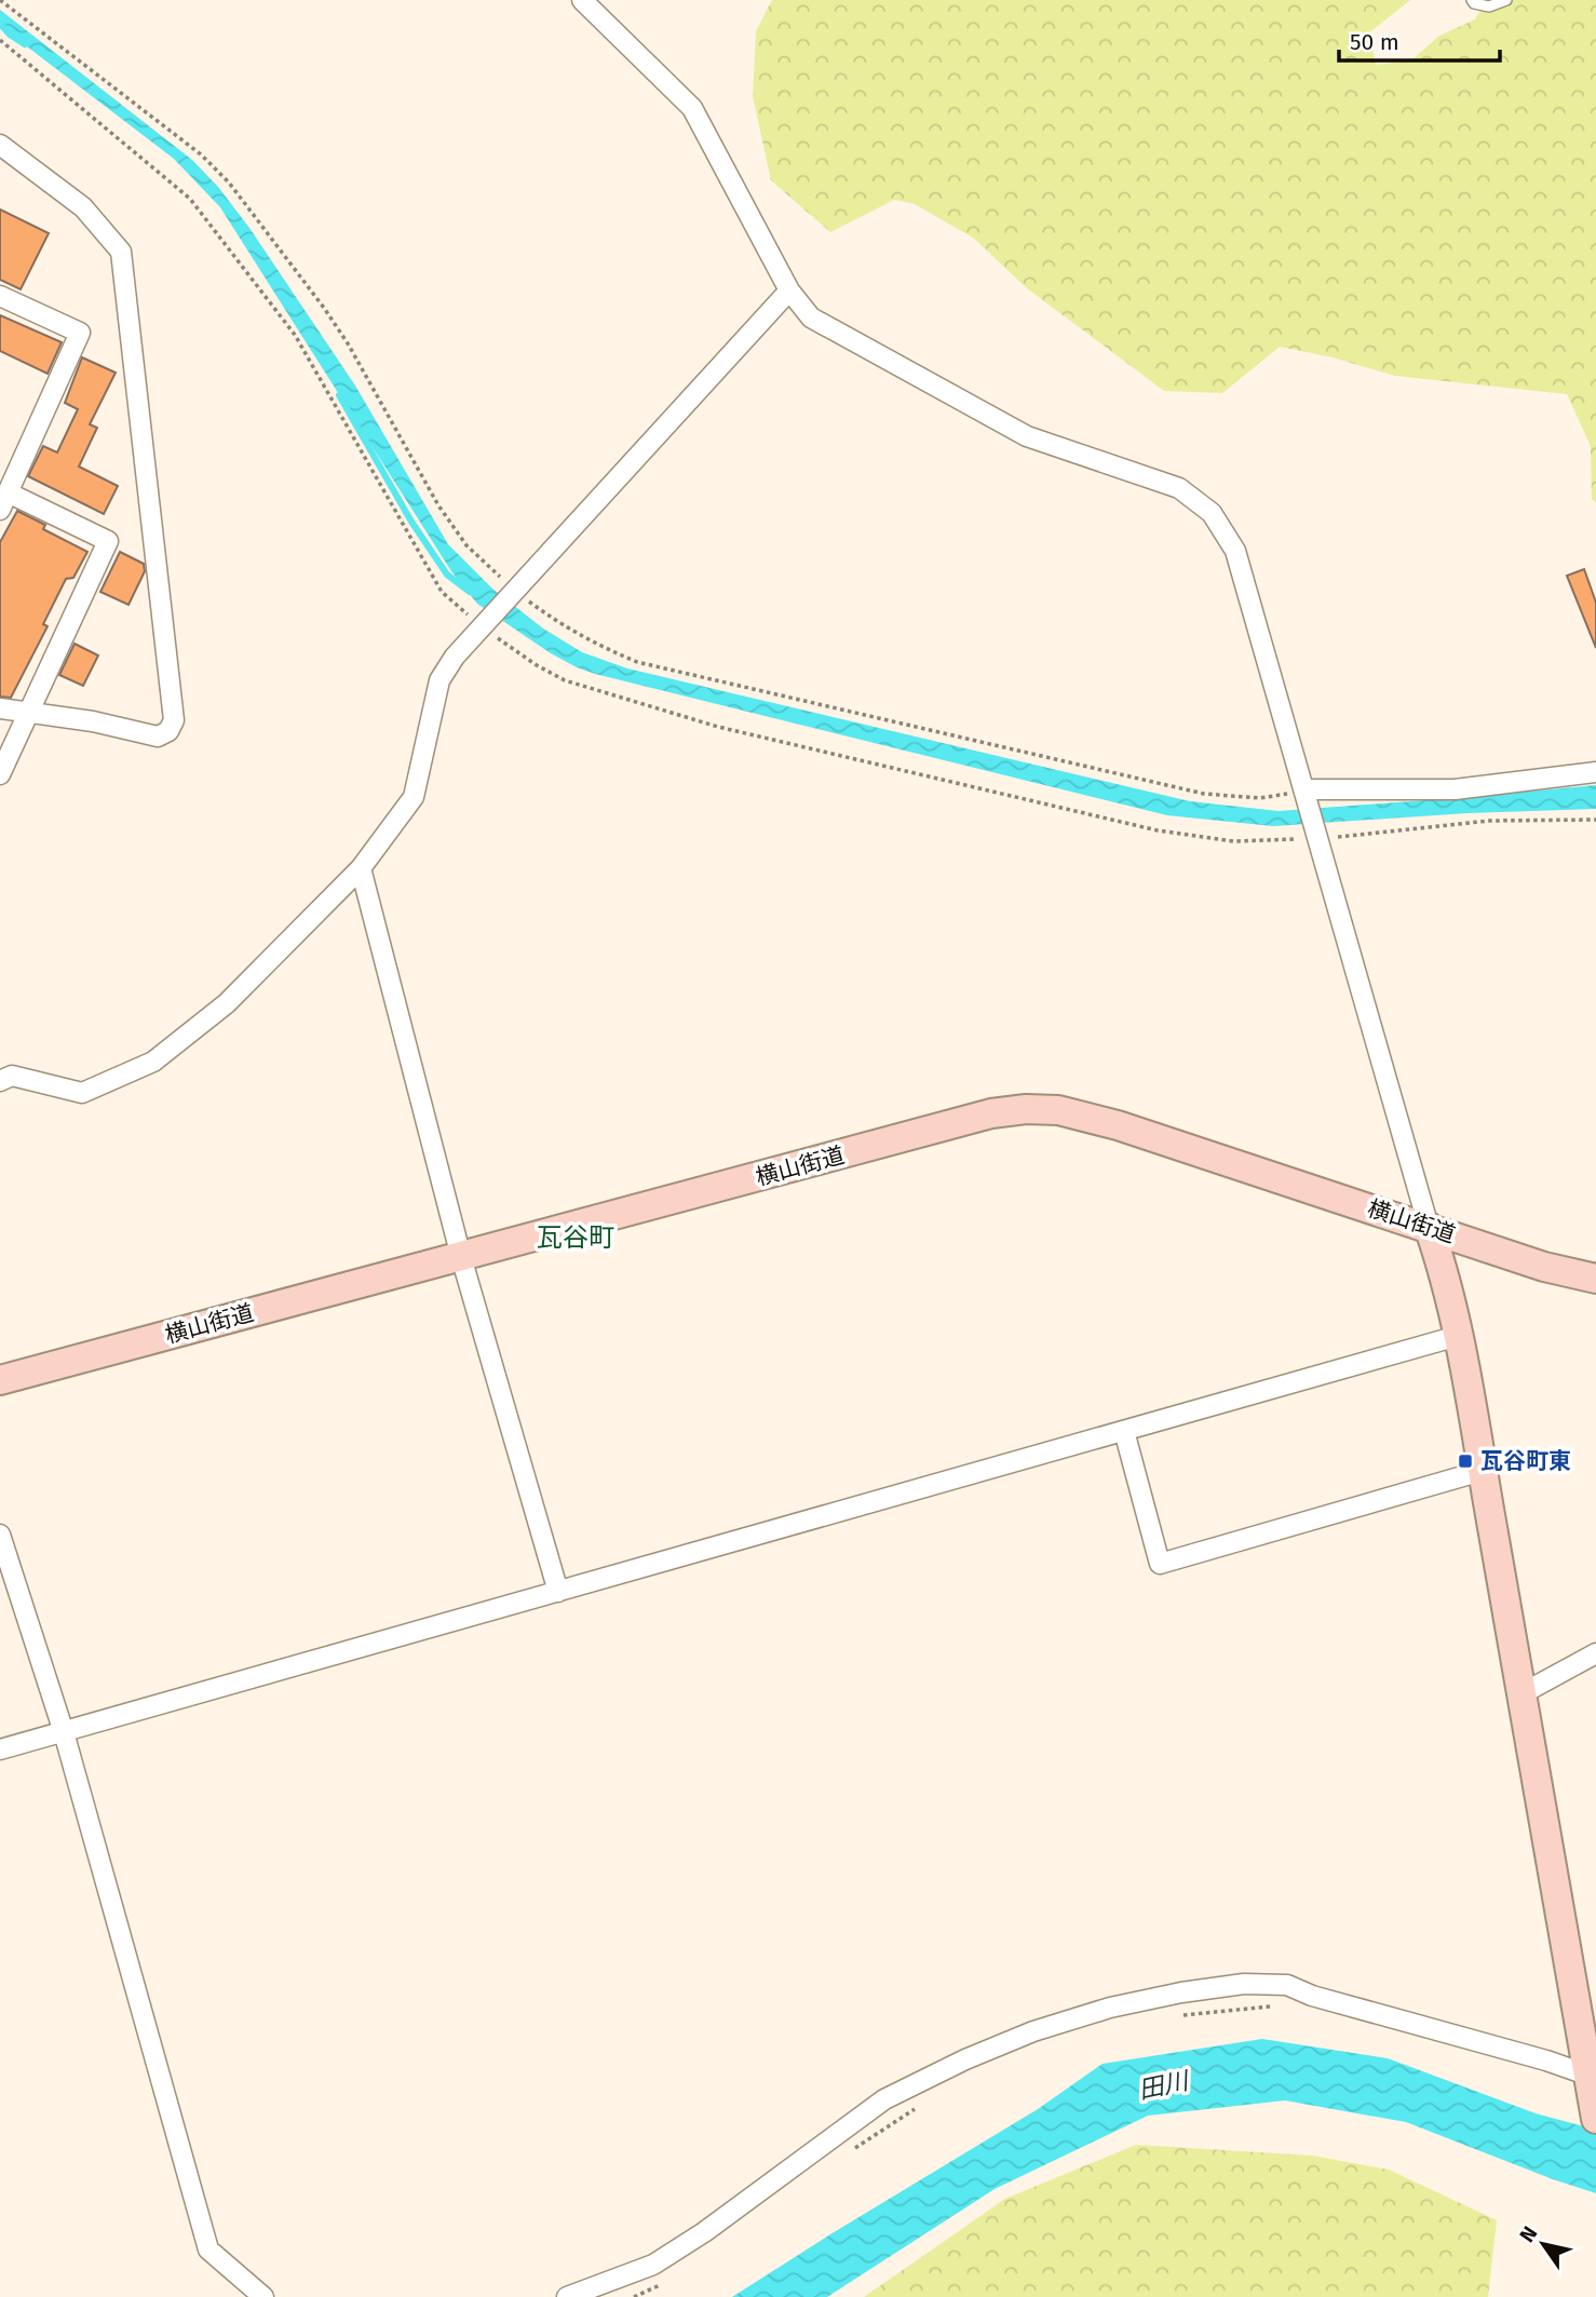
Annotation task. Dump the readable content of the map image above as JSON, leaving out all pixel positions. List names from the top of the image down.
{
  "streets": {
    "street": ["横山街道"]
  },
  "districts": ["瓦谷町"],
  "water": ["田川"],
  "places": {
    "transit": ["瓦谷町東"]
  },
  "scale_bar": "50 m",
  "north": "top left"
}
